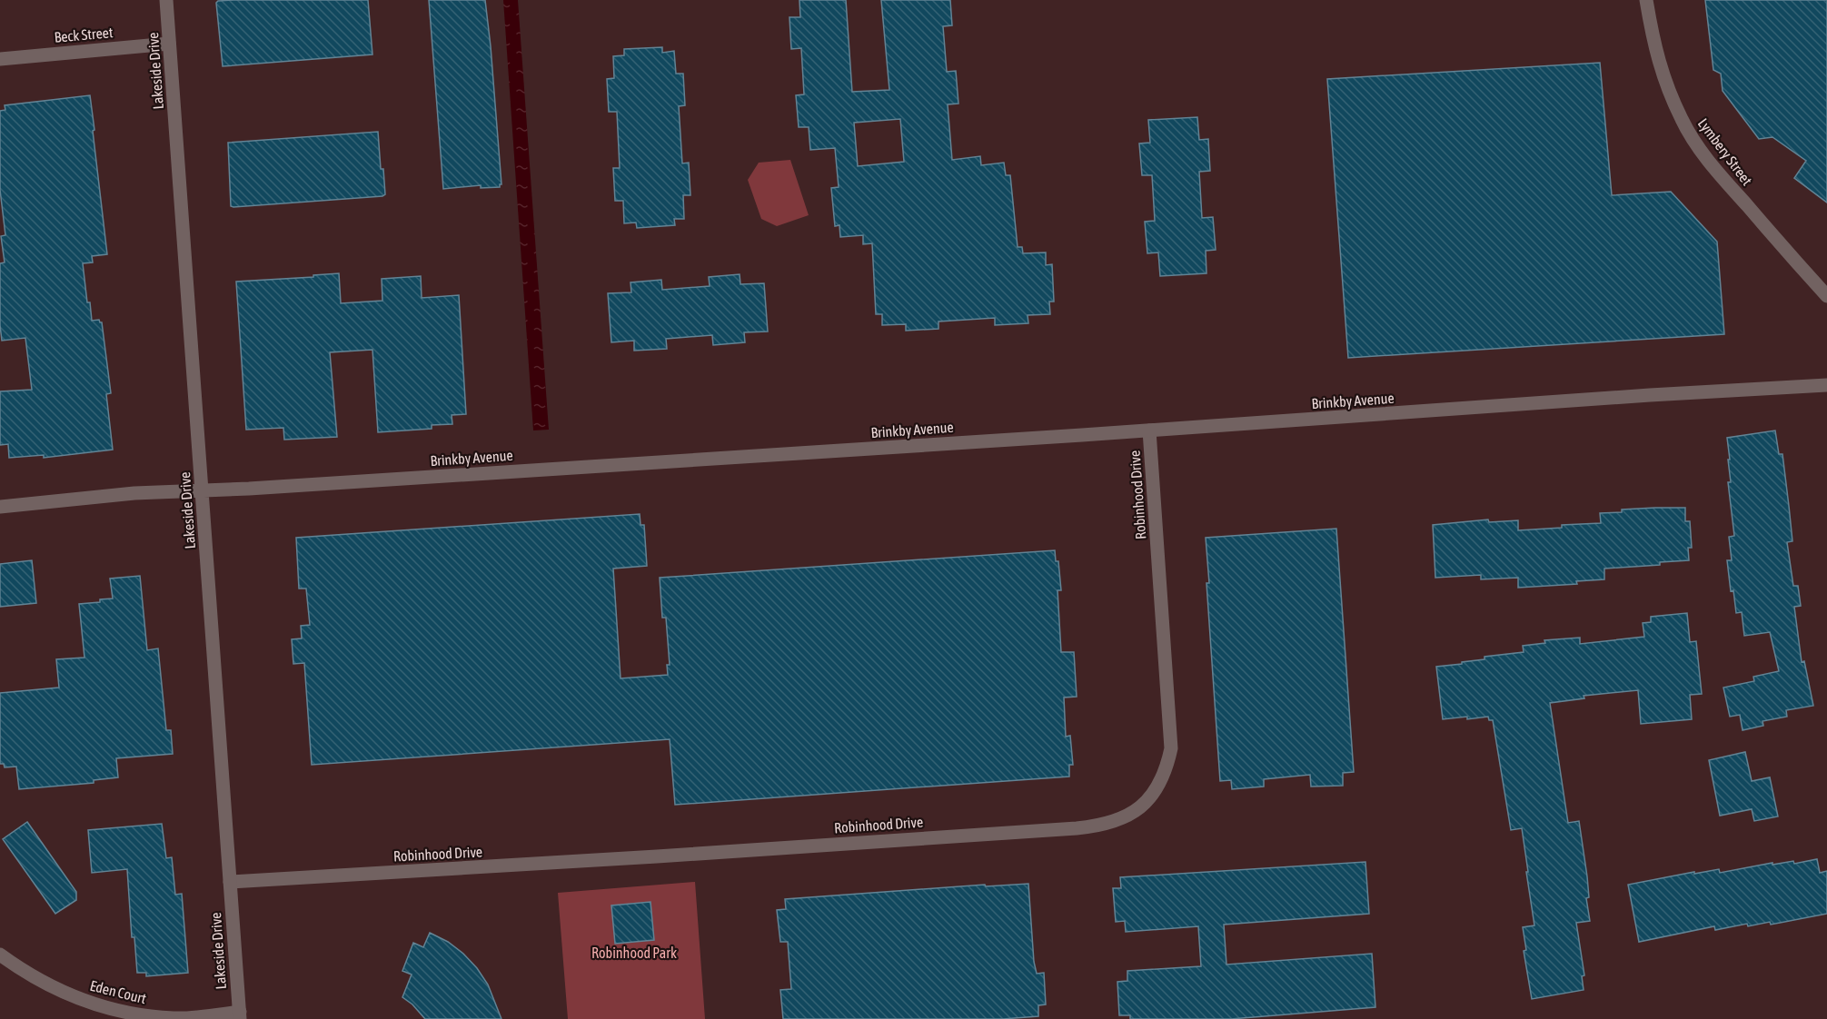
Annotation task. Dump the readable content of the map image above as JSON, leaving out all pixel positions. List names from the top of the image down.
{
  "streets": {
    "street": [
      "Beck Street",
      "Lakeside Drive",
      "Lymbery Street",
      "Brinkby Avenue",
      "Robinhood Drive",
      "Eden Court"
    ]
  },
  "crossings": [
    ["Beck Street", "Lakeside Drive"],
    ["Lakeside Drive", "Brinkby Avenue"],
    ["Lakeside Drive", "Robinhood Drive"],
    ["Lakeside Drive", "Eden Court"],
    ["Brinkby Avenue", "Robinhood Drive"]
  ],
  "parks": ["Robinhood Park"]
}
